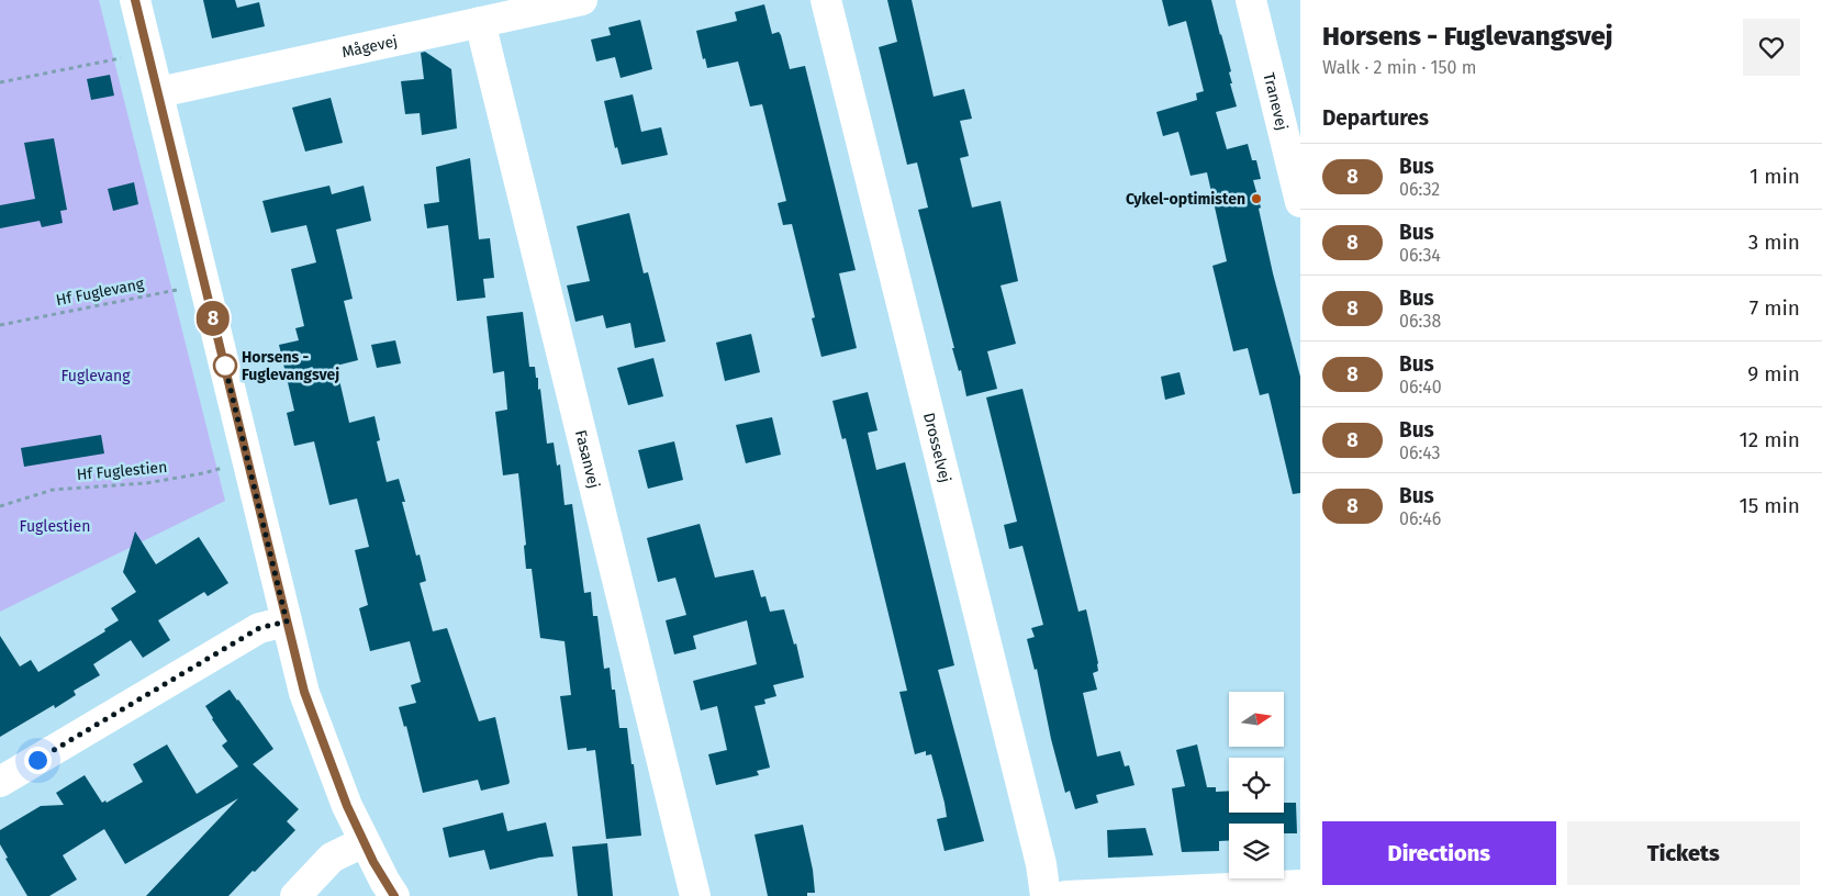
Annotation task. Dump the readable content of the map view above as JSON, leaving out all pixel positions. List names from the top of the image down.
{
  "streets": {
    "street": [
      "Mågevej",
      "Tranevej",
      "Drosselvej",
      "Fasanvej"
    ],
    "path": ["Hf Fuglevang", "Hf Fuglestien"]
  },
  "crossings": [
    ["Mågevej", "Fasanvej"]
  ],
  "parks": ["Fuglevang", "Fuglestien"],
  "places": ["Cykel-optimisten", "Horsens - Fuglevangsvej"],
  "lines": ["bus line 8"],
  "north": "right",
  "page": {
    "on_map": "8",
    "heading": [
      ["Horsens - Fuglevangsvej", "Walk · 2 min · 150 m"],
      "Departures"
    ],
    "list": [
      {
        "mark": "8",
        "name": "Bus",
        "note": "06:32",
        "value": "1 min"
      },
      {
        "mark": "8",
        "name": "Bus",
        "note": "06:34",
        "value": "3 min"
      },
      {
        "mark": "8",
        "name": "Bus",
        "note": "06:38",
        "value": "7 min"
      },
      {
        "mark": "8",
        "name": "Bus",
        "note": "06:40",
        "value": "9 min"
      },
      {
        "mark": "8",
        "name": "Bus",
        "note": "06:43",
        "value": "12 min"
      },
      {
        "mark": "8",
        "name": "Bus",
        "note": "06:46",
        "value": "15 min"
      }
    ],
    "buttons": ["Directions", "Tickets"]
  }
}
